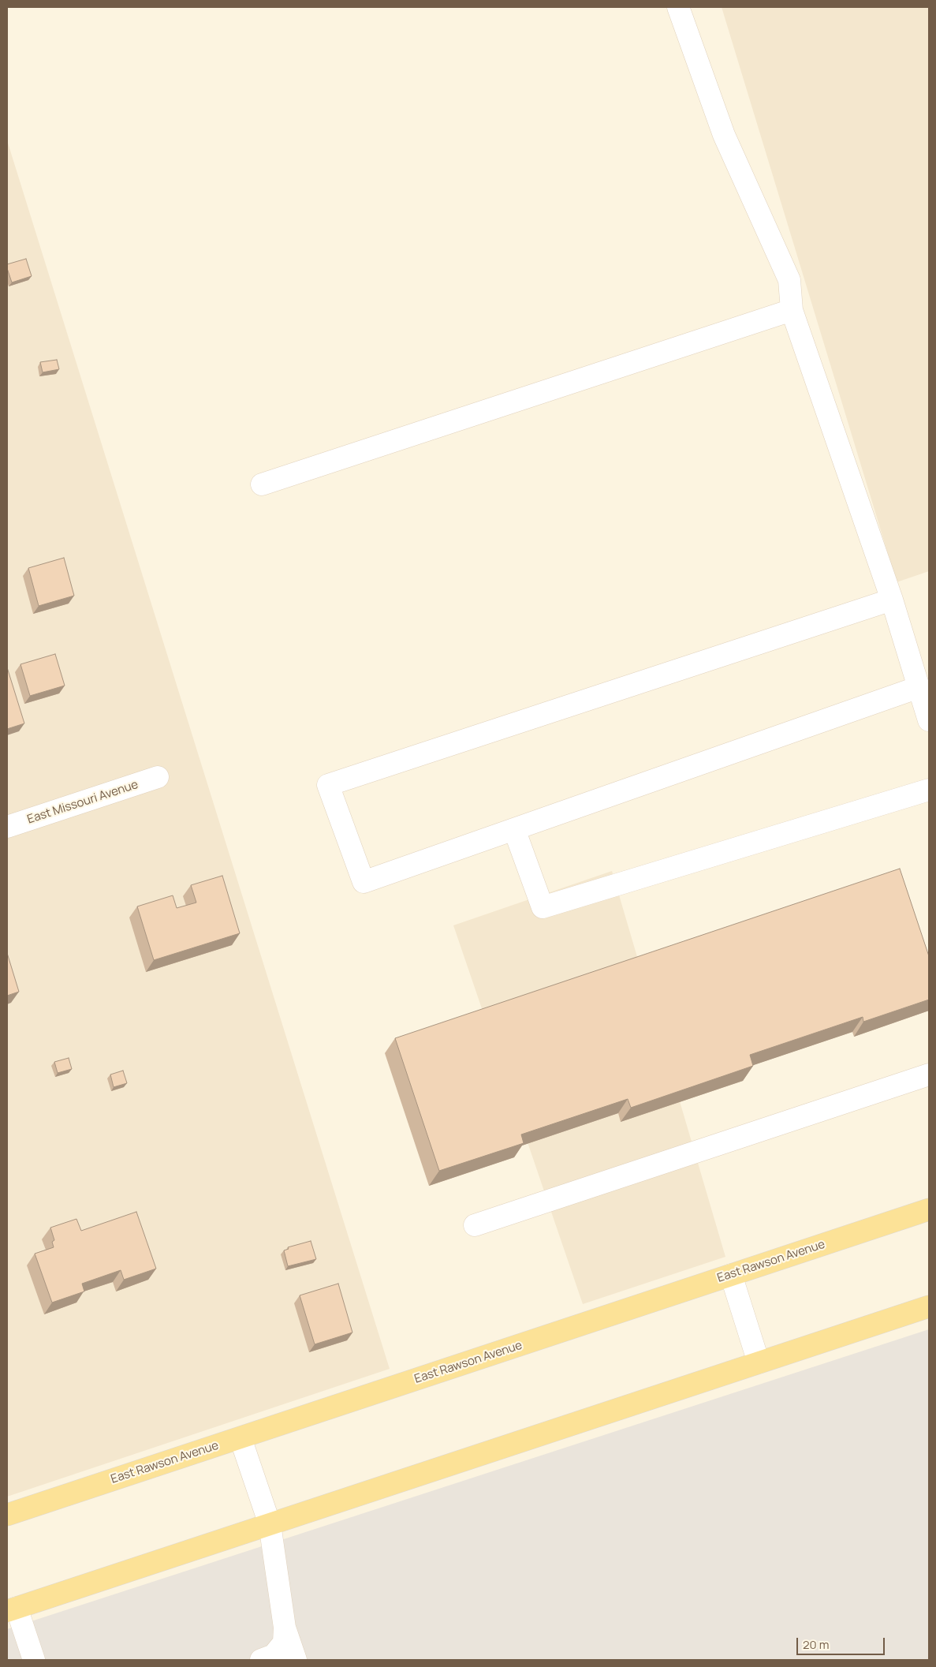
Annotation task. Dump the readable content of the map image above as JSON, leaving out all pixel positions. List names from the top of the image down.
{
  "streets": {
    "main road": ["East Rawson Avenue"],
    "street": ["East Missouri Avenue"]
  },
  "scale_bar": "20 m"
}
